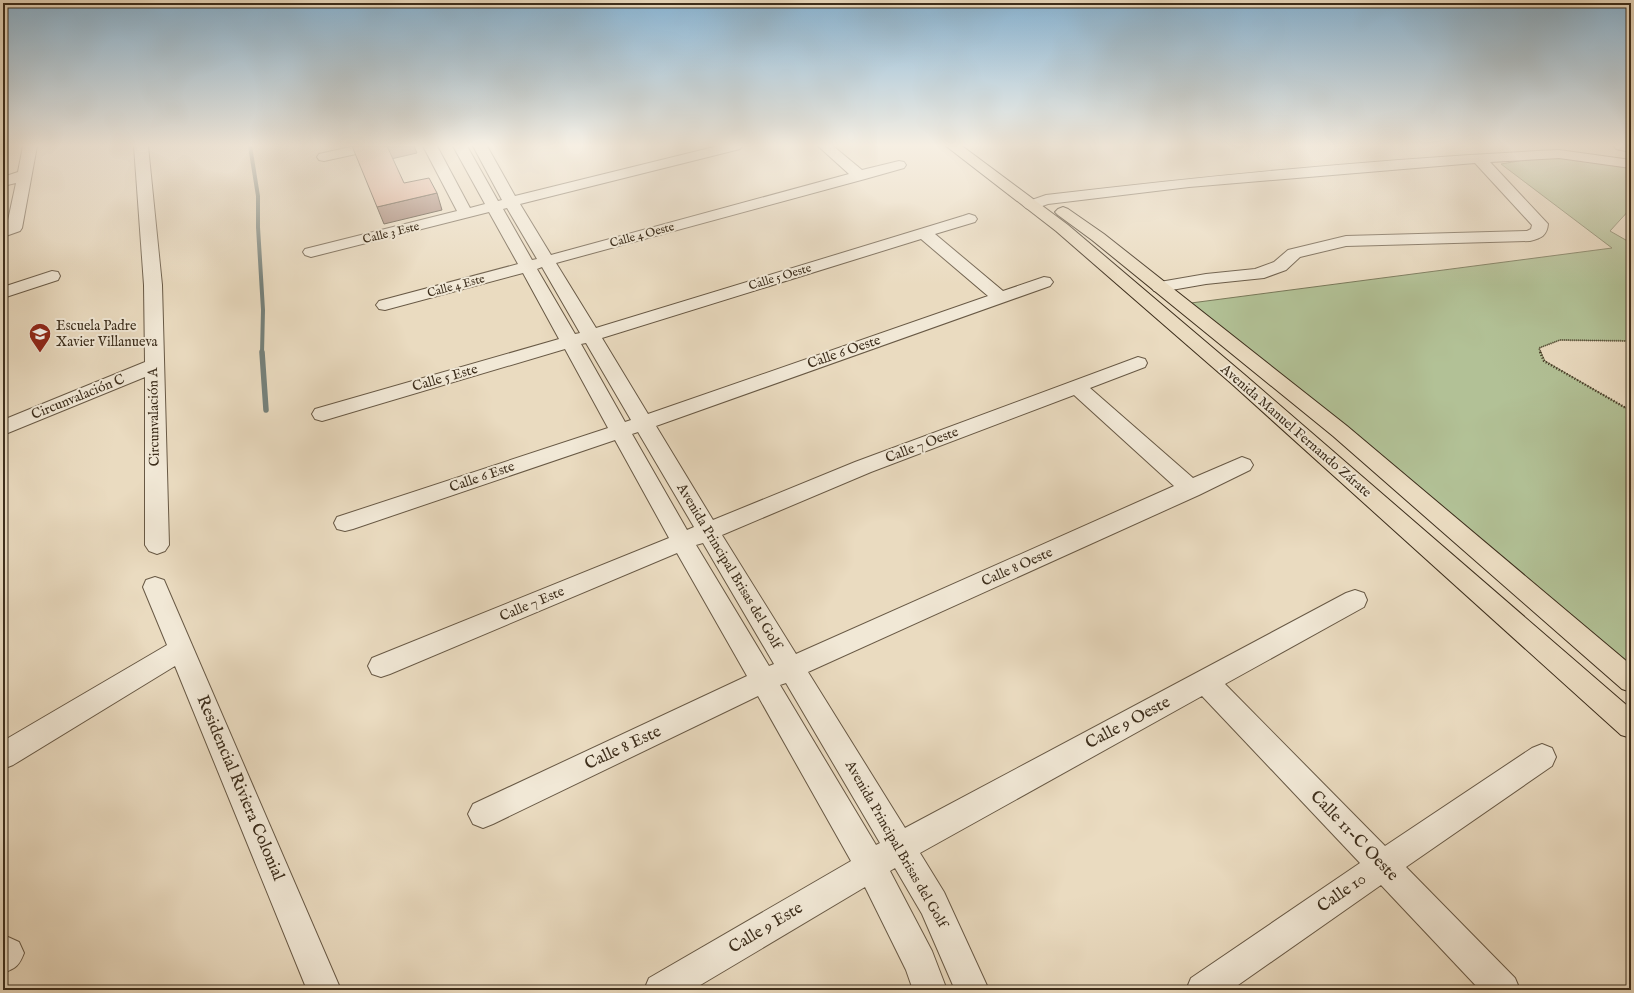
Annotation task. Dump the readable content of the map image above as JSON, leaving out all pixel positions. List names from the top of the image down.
{
  "streets": {
    "main road": ["Avenida Manuel Fernando Zárate"],
    "street": [
      "Calle 3 Este",
      "Calle 4 Oeste",
      "Calle 5 Oeste",
      "Calle 4 Este",
      "Calle 6 Oeste",
      "Calle 5 Este",
      "Circunvalación C",
      "Circunvalación A",
      "Calle 7 Oeste",
      "Calle 6 Este",
      "Avenida Principal Brisas del Golf",
      "Calle 8 Oeste",
      "Calle 7 Este",
      "Calle 9 Oeste",
      "Calle 8 Este",
      "Residencial Riviera Colonial",
      "Calle 11-C Oeste",
      "Calle 10",
      "Calle 9 Este"
    ]
  },
  "crossings": [
    ["Calle 3 Este", "Avenida Principal Brisas del Golf"],
    ["Calle 4 Oeste", "Calle 4 Este"],
    ["Calle 4 Oeste", "Avenida Principal Brisas del Golf"],
    ["Calle 5 Oeste", "Calle 5 Este"],
    ["Calle 5 Oeste", "Avenida Principal Brisas del Golf"],
    ["Calle 4 Este", "Avenida Principal Brisas del Golf"],
    ["Calle 6 Oeste", "Calle 6 Este"],
    ["Calle 6 Oeste", "Avenida Principal Brisas del Golf"],
    ["Calle 5 Este", "Avenida Principal Brisas del Golf"],
    ["Circunvalación C", "Circunvalación A"],
    ["Calle 7 Oeste", "Avenida Principal Brisas del Golf"],
    ["Calle 7 Oeste", "Calle 7 Este"],
    ["Calle 6 Este", "Avenida Principal Brisas del Golf"],
    ["Avenida Principal Brisas del Golf", "Calle 8 Oeste"],
    ["Avenida Principal Brisas del Golf", "Calle 7 Este"],
    ["Avenida Principal Brisas del Golf", "Calle 9 Oeste"],
    ["Avenida Principal Brisas del Golf", "Calle 8 Este"],
    ["Avenida Principal Brisas del Golf", "Calle 9 Este"],
    ["Calle 8 Oeste", "Calle 8 Este"],
    ["Calle 9 Oeste", "Calle 11-C Oeste"],
    ["Calle 9 Oeste", "Calle 9 Este"],
    ["Calle 11-C Oeste", "Calle 10"]
  ],
  "places": {
    "school or university": ["Escuela Padre Xavier Villanueva"]
  }
}
